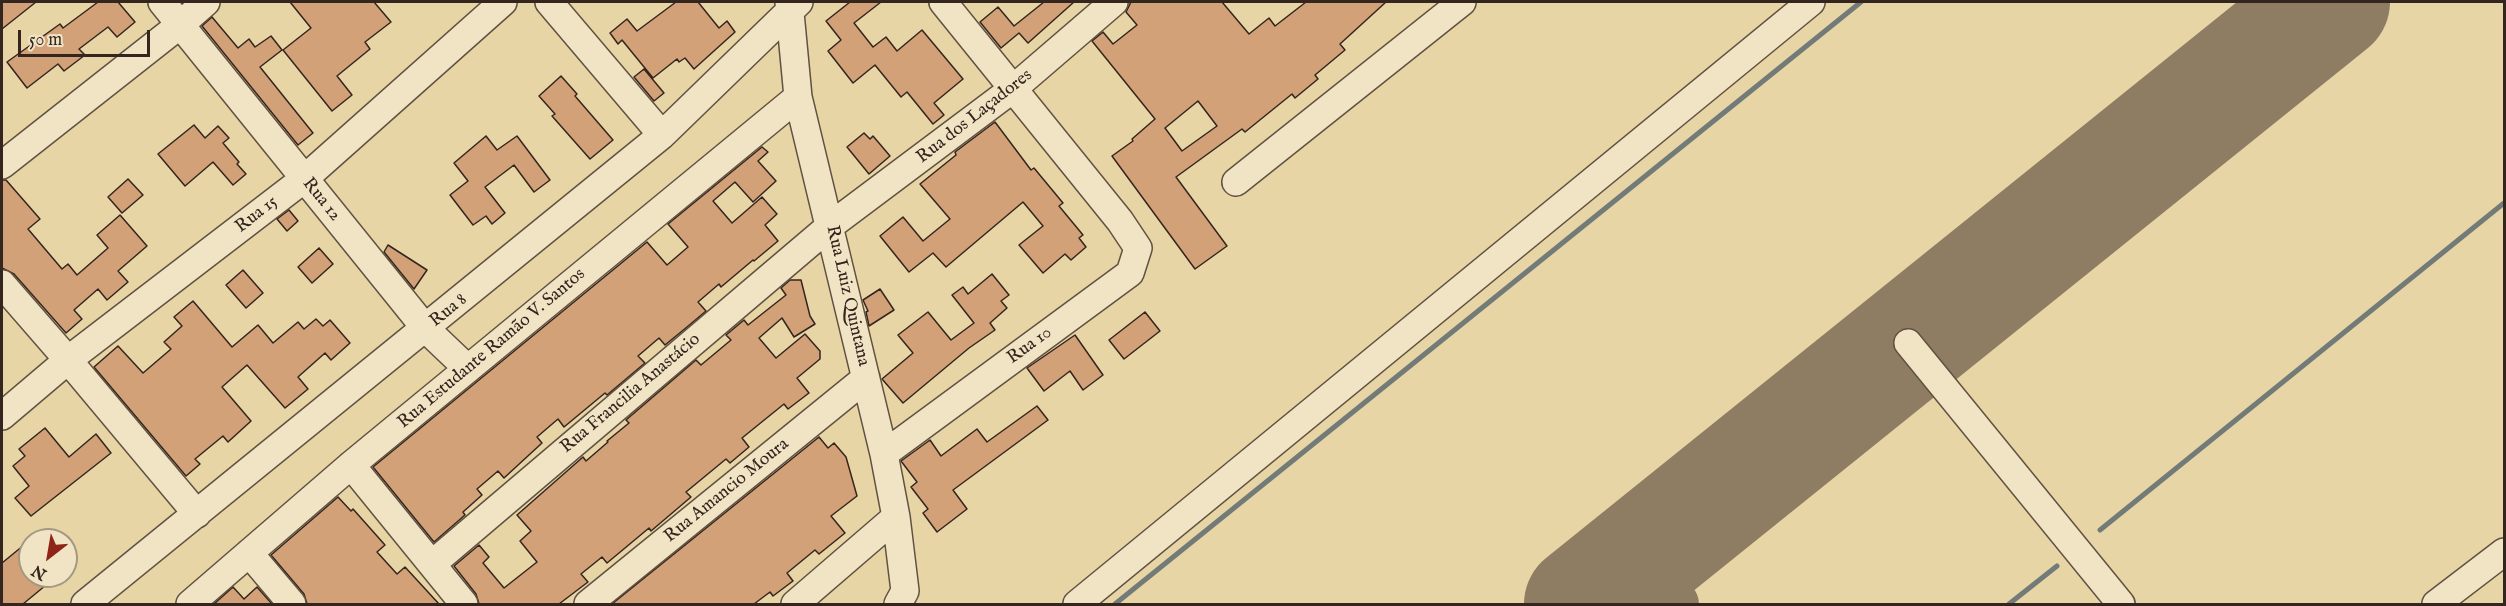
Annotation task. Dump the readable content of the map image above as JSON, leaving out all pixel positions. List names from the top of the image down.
{
  "streets": {
    "street": [
      "Rua dos Laçadores",
      "Rua 12",
      "Rua 15",
      "Rua Luiz Quintana",
      "Rua 8",
      "Rua 10",
      "Rua Estudante Ramão V. Santos",
      "Rua Francilia Anastácio",
      "Rua Amancio Moura"
    ]
  },
  "crossings": [
    ["Rua dos Laçadores", "Rua Luiz Quintana"],
    ["Rua dos Laçadores", "Rua 10"],
    ["Rua dos Laçadores", "Rua Francilia Anastácio"],
    ["Rua 12", "Rua 15"],
    ["Rua 12", "Rua 8"],
    ["Rua 12", "Rua Estudante Ramão V. Santos"],
    ["Rua Luiz Quintana", "Rua 8"],
    ["Rua Luiz Quintana", "Rua 10"],
    ["Rua Luiz Quintana", "Rua Estudante Ramão V. Santos"],
    ["Rua Luiz Quintana", "Rua Francilia Anastácio"],
    ["Rua Luiz Quintana", "Rua Amancio Moura"]
  ],
  "scale_bar": "50 m",
  "north": "bottom left"
}
